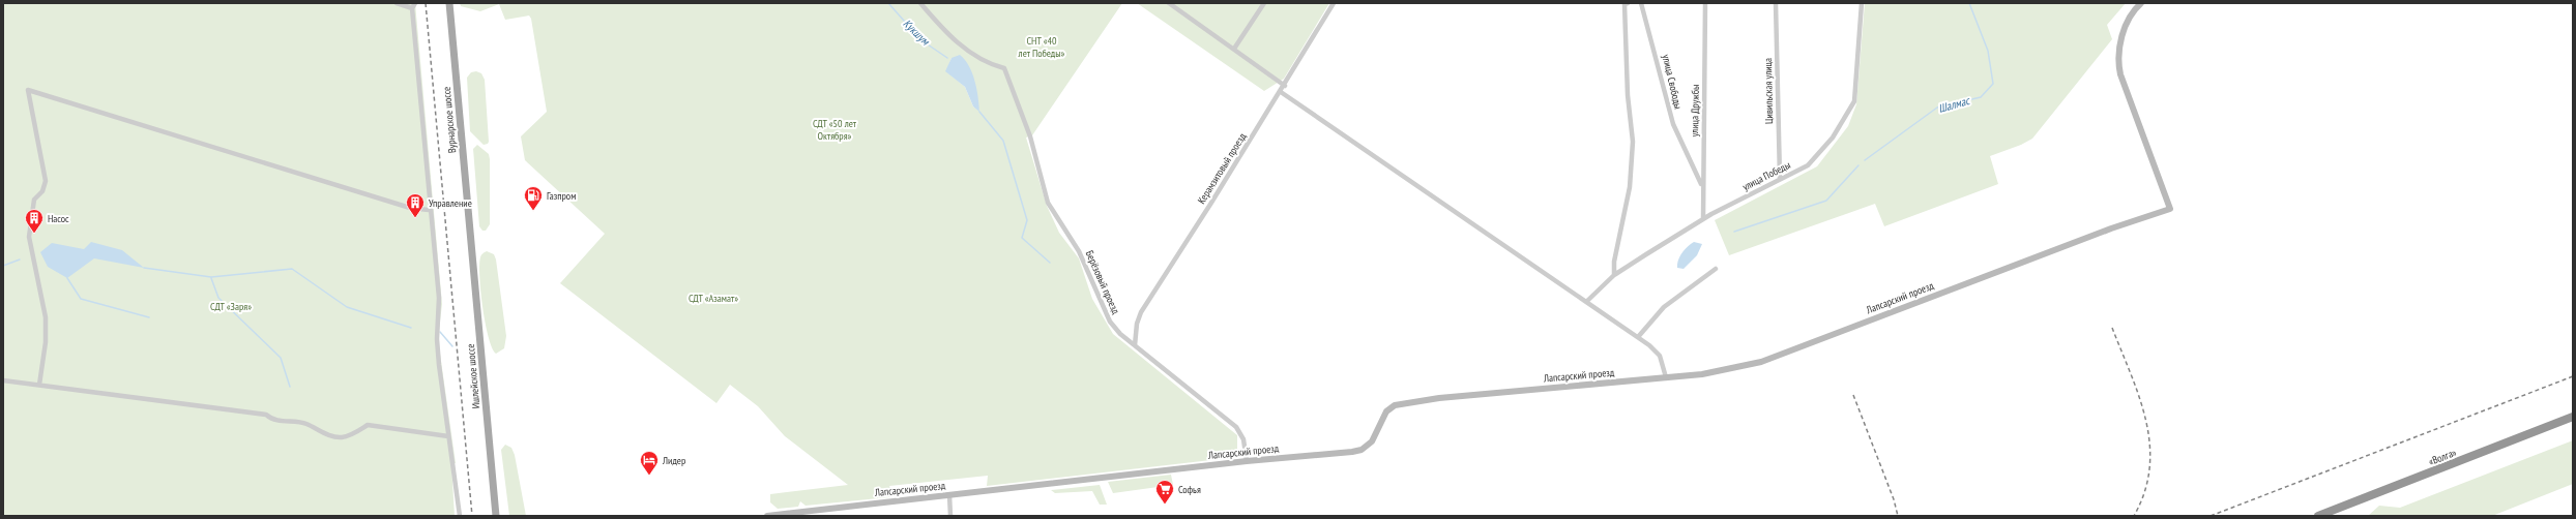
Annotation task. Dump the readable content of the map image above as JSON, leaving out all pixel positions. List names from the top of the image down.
{
  "streets": {
    "highway": ["«Волга»"],
    "main road": ["Вурнарское шоссе", "Ишлейское шоссе"],
    "street": [
      "улица Свободы",
      "Цивильская улица",
      "улица Дружбы",
      "Керамзитовый проезд",
      "улица Победы",
      "Берёзовый проезд",
      "Лапсарский проезд"
    ]
  },
  "crossings": [
    ["улица Свободы", "улица Дружбы"],
    ["Цивильская улица", "улица Победы"],
    ["улица Дружбы", "улица Победы"],
    ["Вурнарское шоссе", "Ишлейское шоссе"],
    ["Керамзитовый проезд", "Берёзовый проезд"],
    ["Берёзовый проезд", "Лапсарский проезд"]
  ],
  "water": ["Кукшум", "Шалмас"],
  "parks": [
    "СНТ «40 лет Победы»",
    "СДТ «50 лет Октября»",
    "СДТ «Азамат»",
    "СДТ «Заря»"
  ],
  "places": {
    "fuel station": ["Газпром"],
    "building": ["Управление", "Насос"],
    "hotel": ["Лидер"],
    "supermarket": ["Софья"]
  }
}
